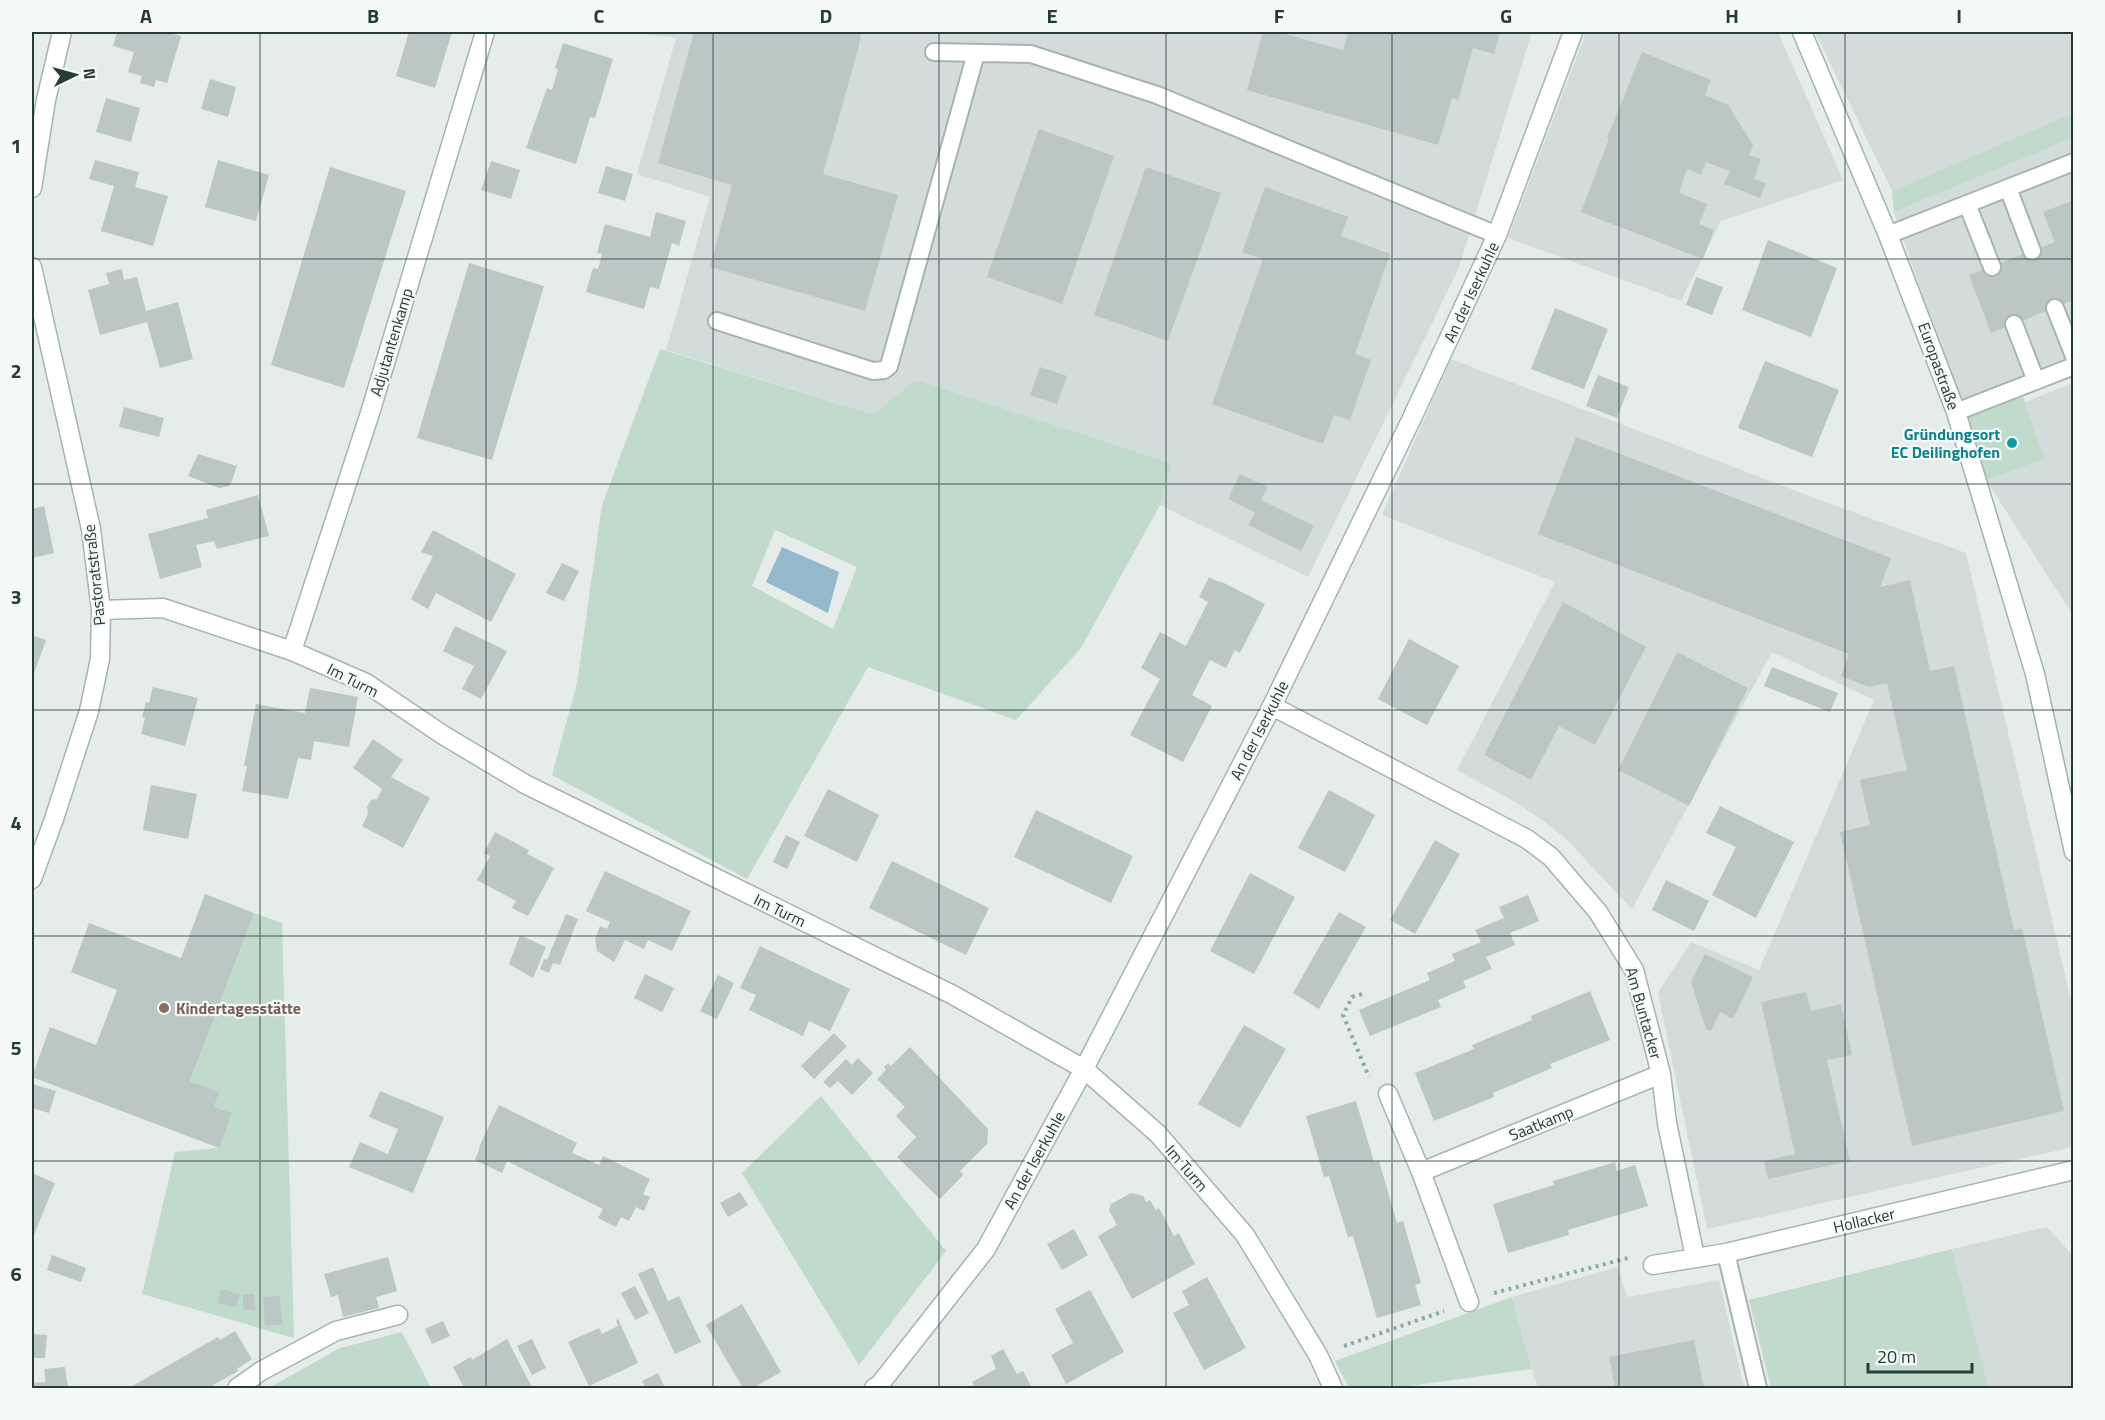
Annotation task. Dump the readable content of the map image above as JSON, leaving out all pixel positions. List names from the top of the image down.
{
  "streets": {
    "street": [
      "An der Iserkuhle",
      "Adjutantenkamp",
      "Europastraße",
      "Pastoratstraße",
      "Im Turm",
      "Am Buntacker",
      "Saatkamp",
      "Hollacker"
    ]
  },
  "crossings": [
    ["An der Iserkuhle", "Im Turm"],
    ["An der Iserkuhle", "Am Buntacker"],
    ["Adjutantenkamp", "Im Turm"],
    ["Pastoratstraße", "Im Turm"],
    ["Am Buntacker", "Saatkamp"],
    ["Am Buntacker", "Hollacker"]
  ],
  "places": ["Gründungsort EC Deilinghofen", "Kindertagesstätte"],
  "scale_bar": "20 m",
  "north": "right",
  "grid": {
    "columns": [
      "A",
      "B",
      "C",
      "D",
      "E",
      "F",
      "G",
      "H",
      "I"
    ],
    "rows": [
      "1",
      "2",
      "3",
      "4",
      "5",
      "6"
    ]
  }
}
